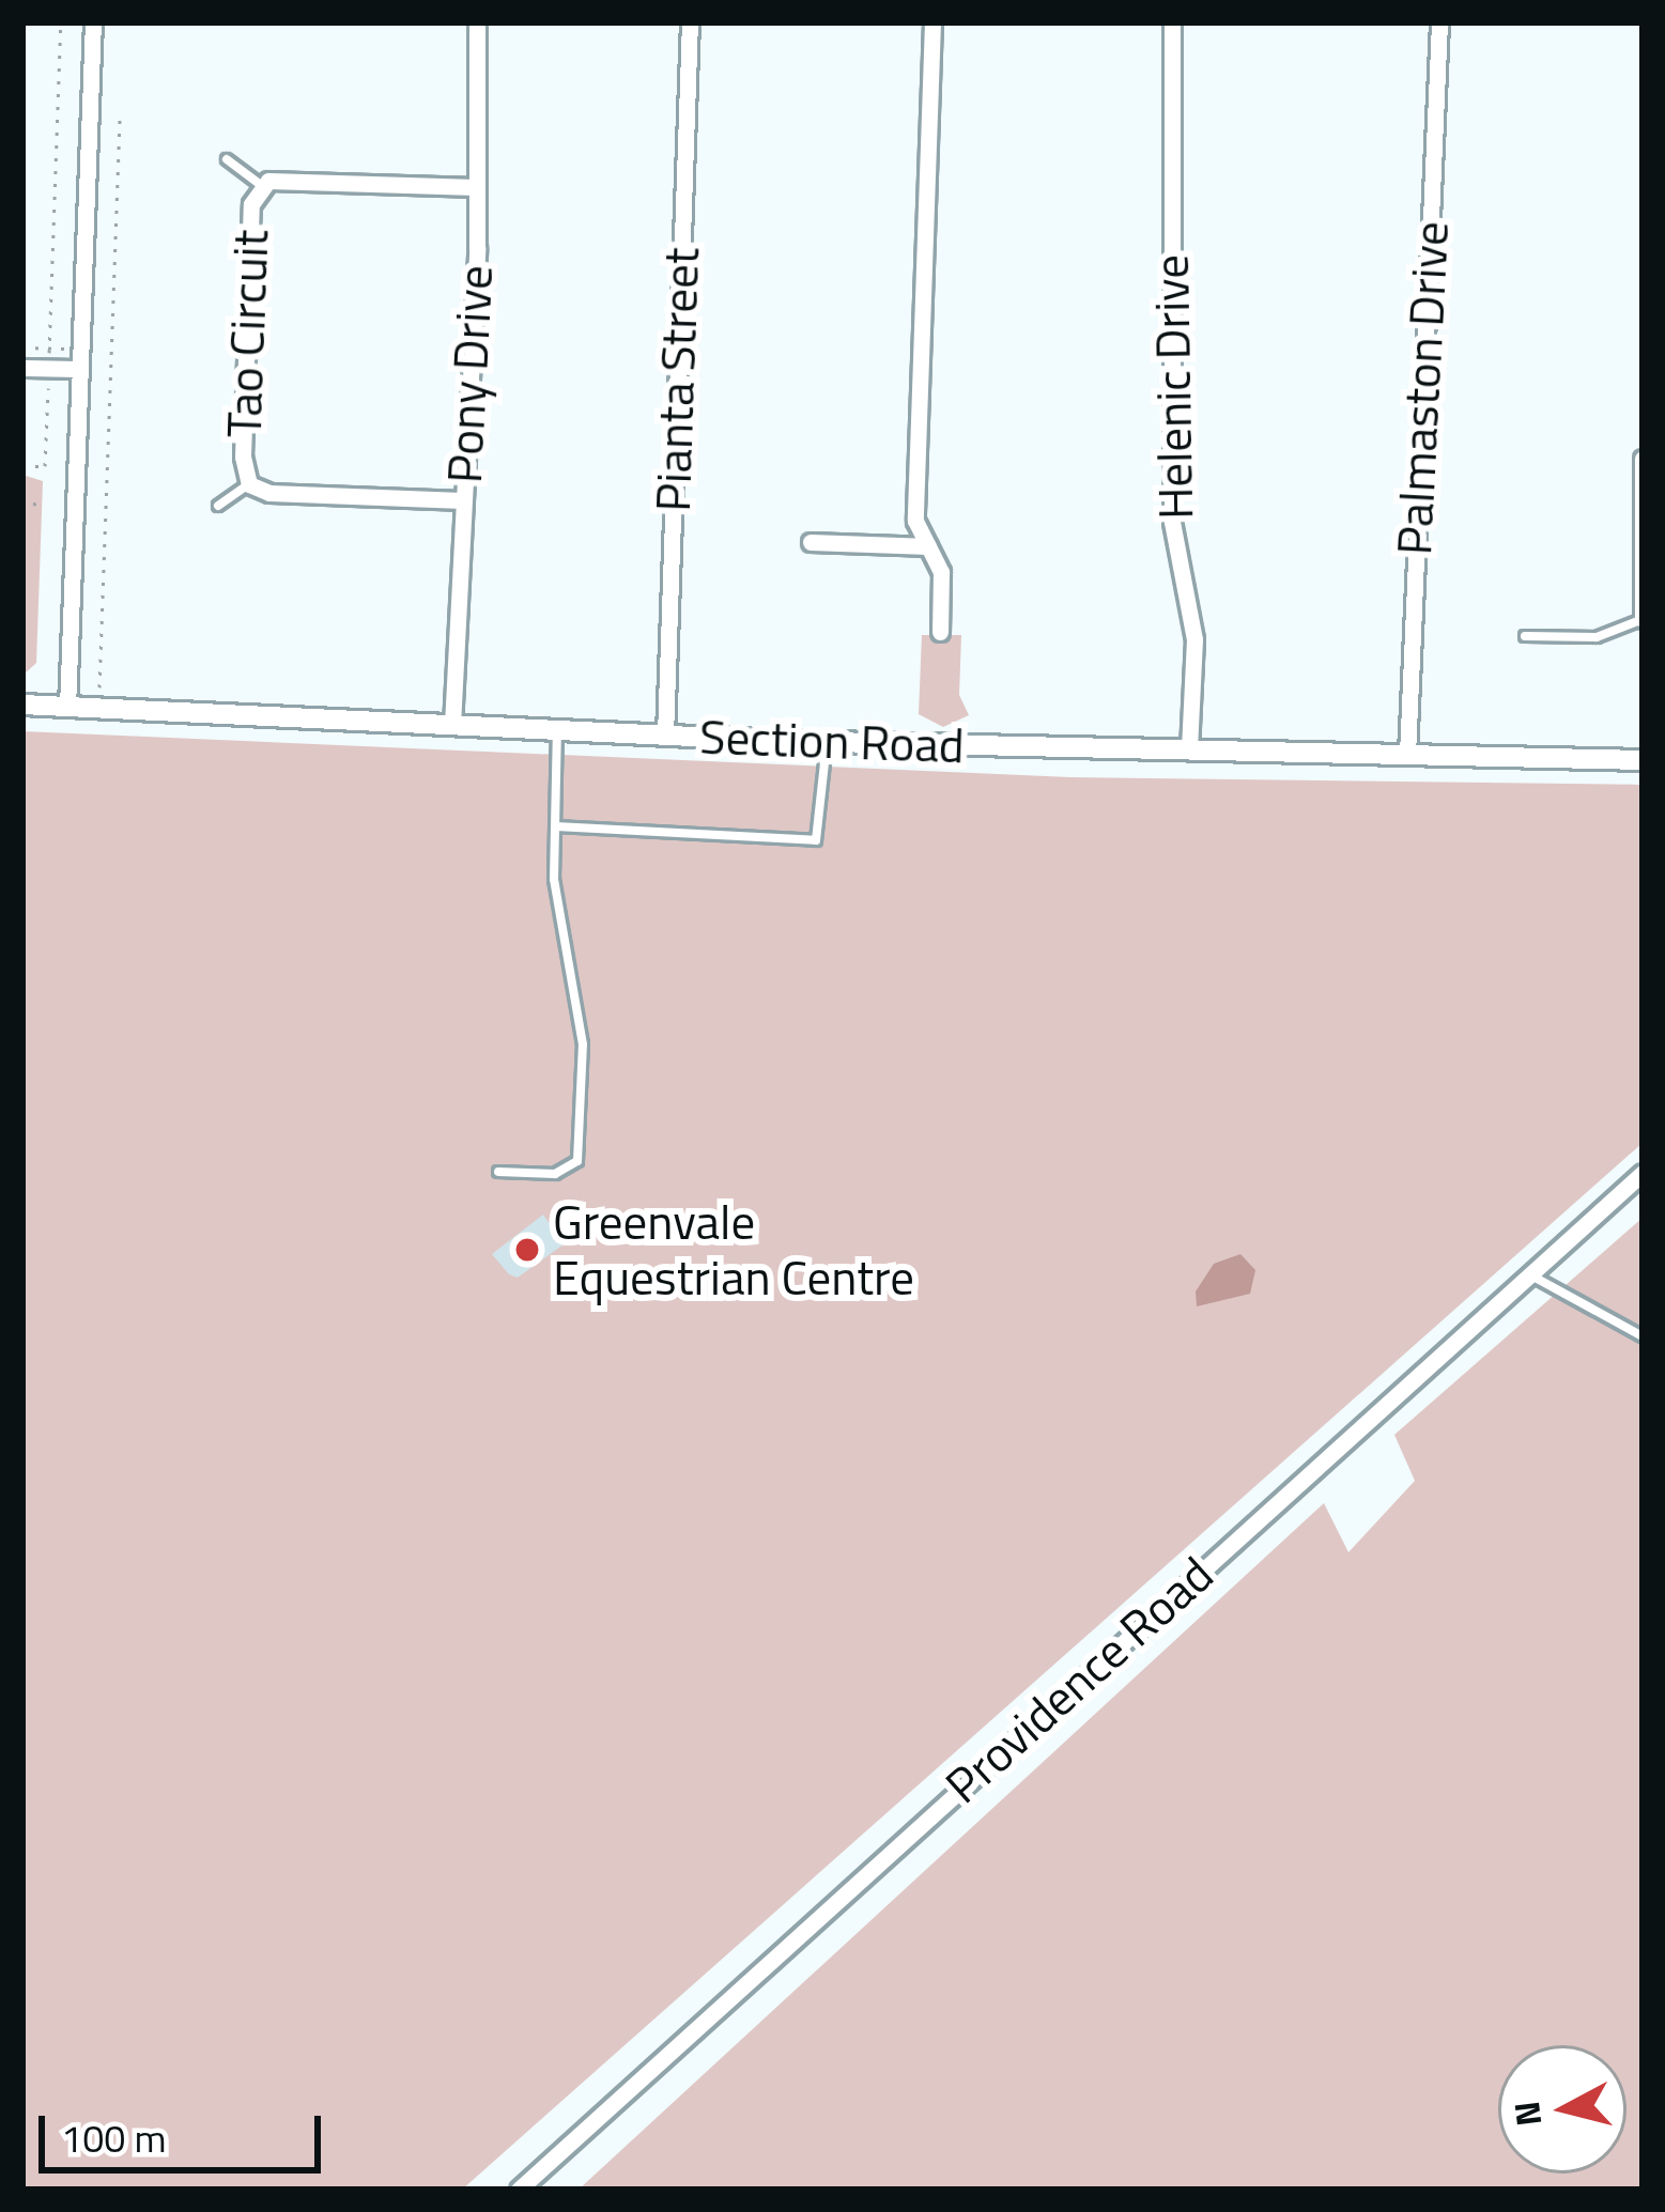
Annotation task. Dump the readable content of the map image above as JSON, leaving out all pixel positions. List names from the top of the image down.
{
  "streets": {
    "street": [
      "Tao Circuit",
      "Pony Drive",
      "Pianta Street",
      "Helenic Drive",
      "Palmaston Drive",
      "Section Road",
      "Providence Road"
    ]
  },
  "crossings": [
    ["Tao Circuit", "Pony Drive"],
    ["Pony Drive", "Section Road"],
    ["Pianta Street", "Section Road"],
    ["Helenic Drive", "Section Road"],
    ["Palmaston Drive", "Section Road"]
  ],
  "places": ["Greenvale Equestrian Centre"],
  "scale_bar": "100 m",
  "north": "left"
}
